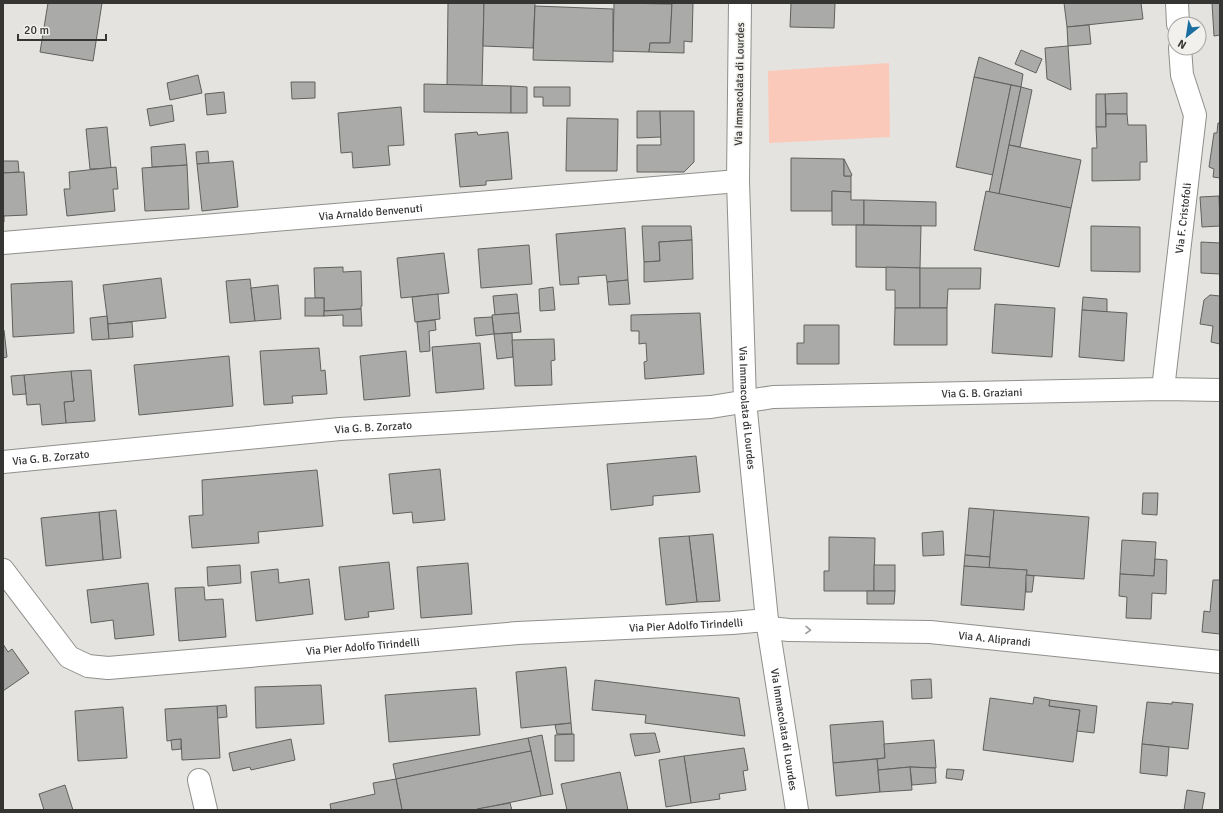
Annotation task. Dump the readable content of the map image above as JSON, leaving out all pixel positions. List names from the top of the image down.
{
  "streets": {
    "street": [
      "Via Immacolata di Lourdes",
      "Via Arnaldo Benvenuti",
      "Via F. Cristofoli",
      "Via G. B. Graziani",
      "Via G. B. Zorzato",
      "Via Pier Adolfo Tirindelli",
      "Via A. Aliprandi"
    ]
  },
  "crossings": [
    ["Via Immacolata di Lourdes", "Via Arnaldo Benvenuti"],
    ["Via Immacolata di Lourdes", "Via G. B. Graziani"],
    ["Via Immacolata di Lourdes", "Via G. B. Zorzato"],
    ["Via Immacolata di Lourdes", "Via Pier Adolfo Tirindelli"],
    ["Via Immacolata di Lourdes", "Via A. Aliprandi"],
    ["Via F. Cristofoli", "Via G. B. Graziani"],
    ["Via G. B. Graziani", "Via G. B. Zorzato"],
    ["Via Pier Adolfo Tirindelli", "Via A. Aliprandi"]
  ],
  "one_way": ["Via A. Aliprandi"],
  "scale_bar": "20 m",
  "north": "bottom left"
}
